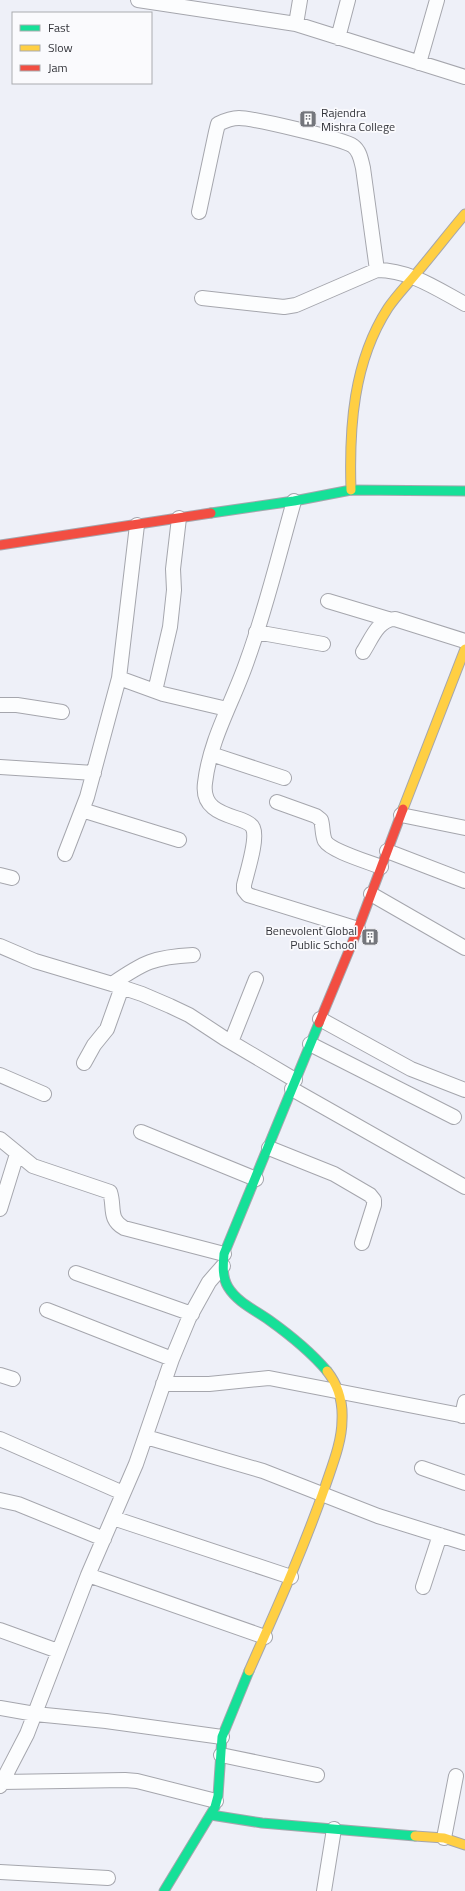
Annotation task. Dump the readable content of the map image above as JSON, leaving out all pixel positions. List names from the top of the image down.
{
  "places": {
    "building": ["Rajendra Mishra College", "Benevolent Global Public School"]
  },
  "legend": ["Fast", "Slow", "Jam"]
}
